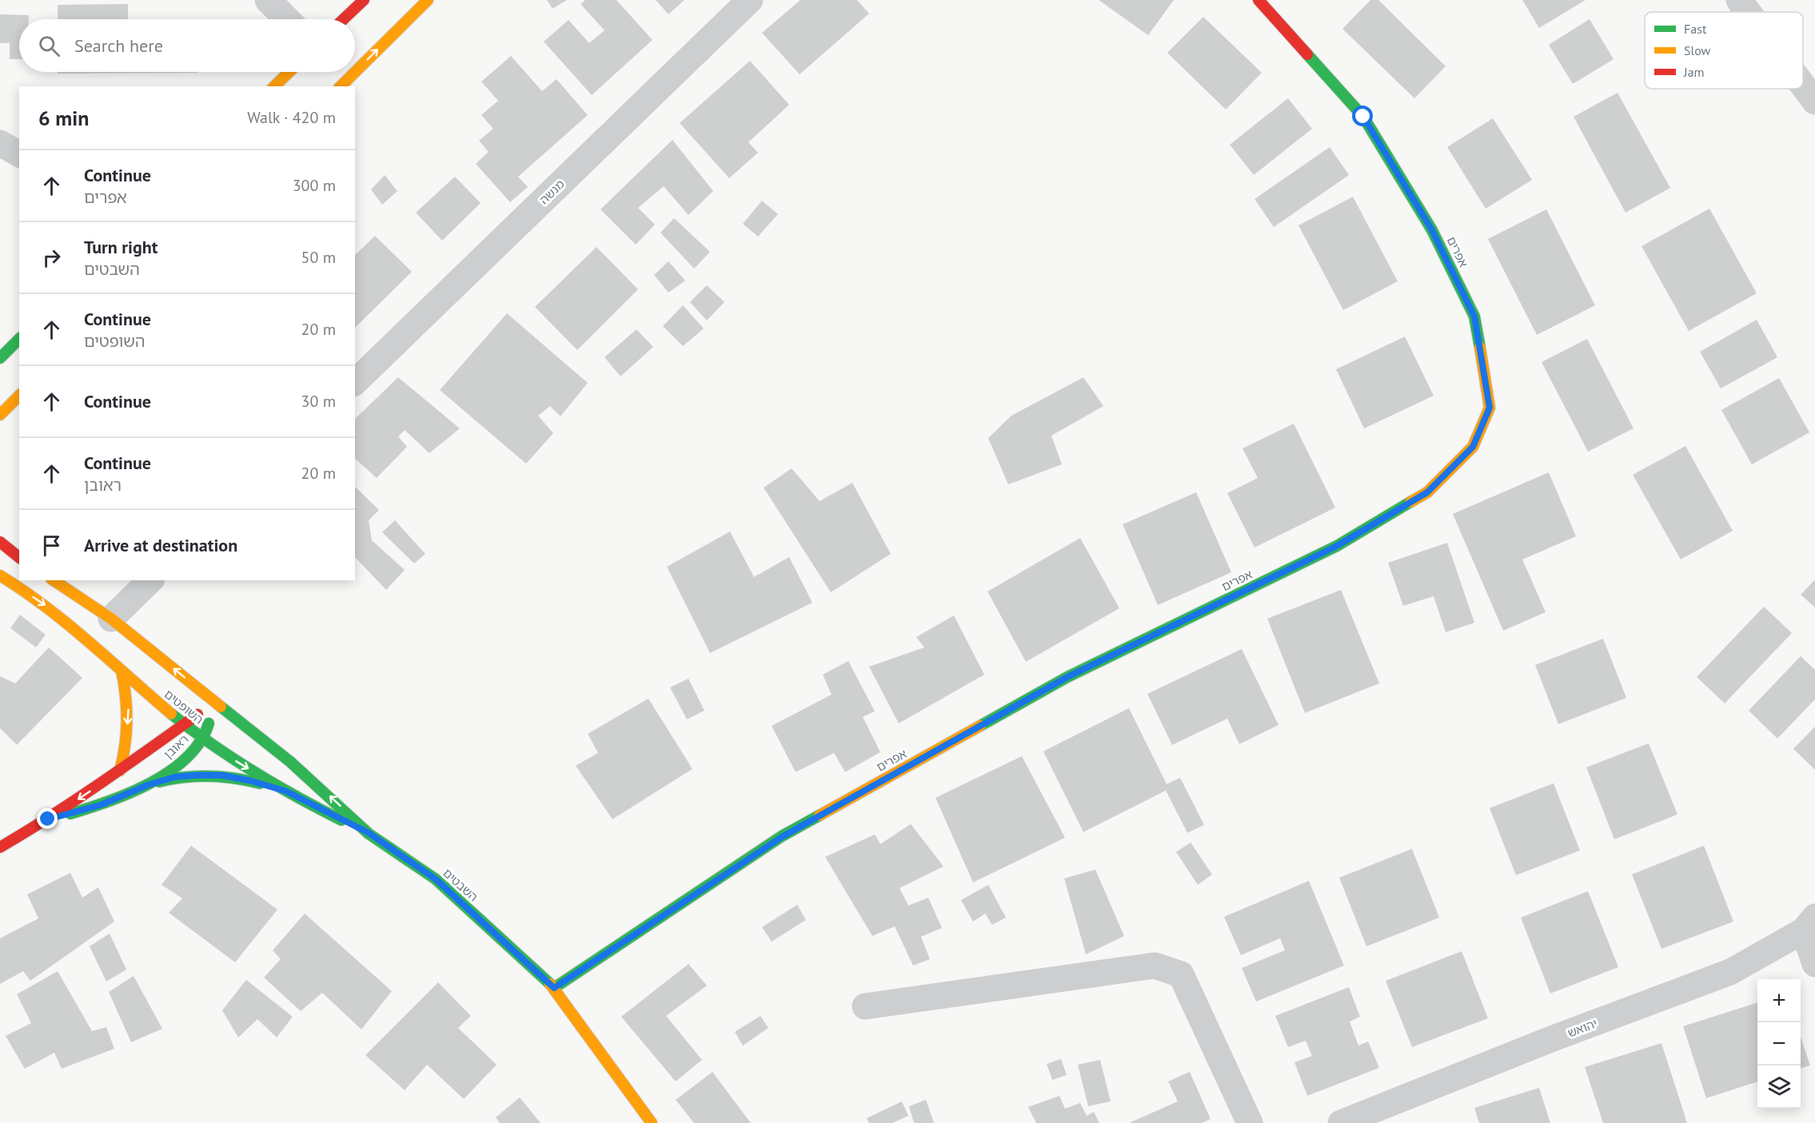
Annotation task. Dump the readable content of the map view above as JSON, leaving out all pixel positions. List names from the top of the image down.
{
  "streets": {
    "street": [
      "מנשה",
      "אפרים",
      "השופטים",
      "ראובן",
      "השבטים",
      "יהואש"
    ]
  },
  "crossings": [
    ["אפרים", "השבטים"],
    ["השופטים", "ראובן"],
    ["השופטים", "השבטים"],
    ["ראובן", "השבטים"]
  ],
  "legend": ["Fast", "Slow", "Jam"],
  "page": {
    "search": "Search here",
    "heading": ["6 min", "Walk · 420 m"],
    "list": [
      ["Continue", "אפרים", "300 m"],
      ["Turn right", "השבטים", "50 m"],
      ["Continue", "השופטים", "20 m"],
      ["Continue", "30 m"],
      ["Continue", "ראובן", "20 m"],
      "Arrive at destination"
    ],
    "map_buttons": ["+", "−"]
  }
}
